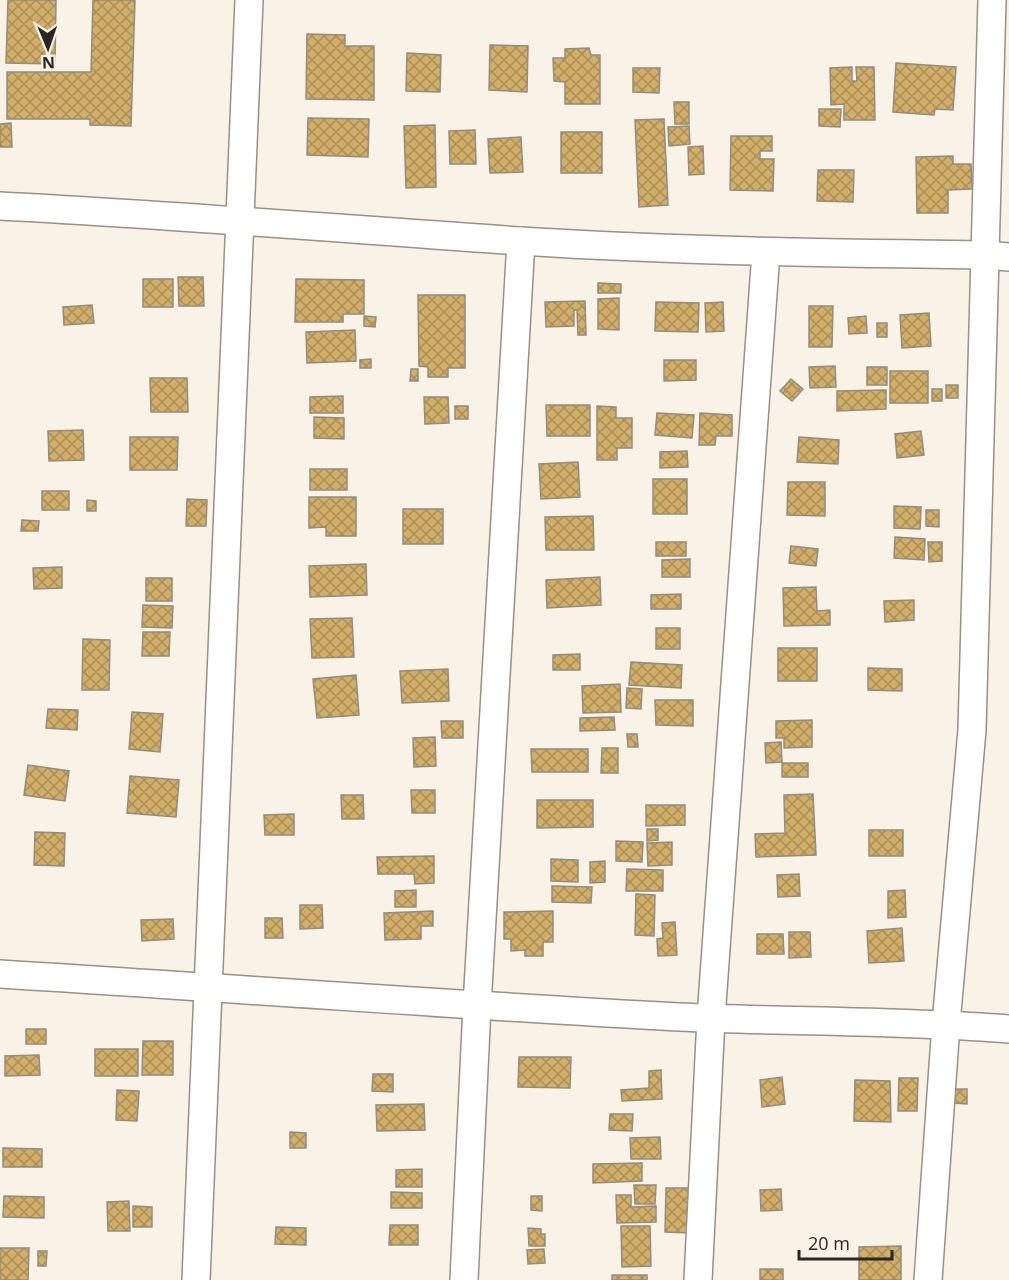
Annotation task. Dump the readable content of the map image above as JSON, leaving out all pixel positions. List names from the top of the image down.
{
  "scale_bar": "20 m",
  "north": "bottom"
}
